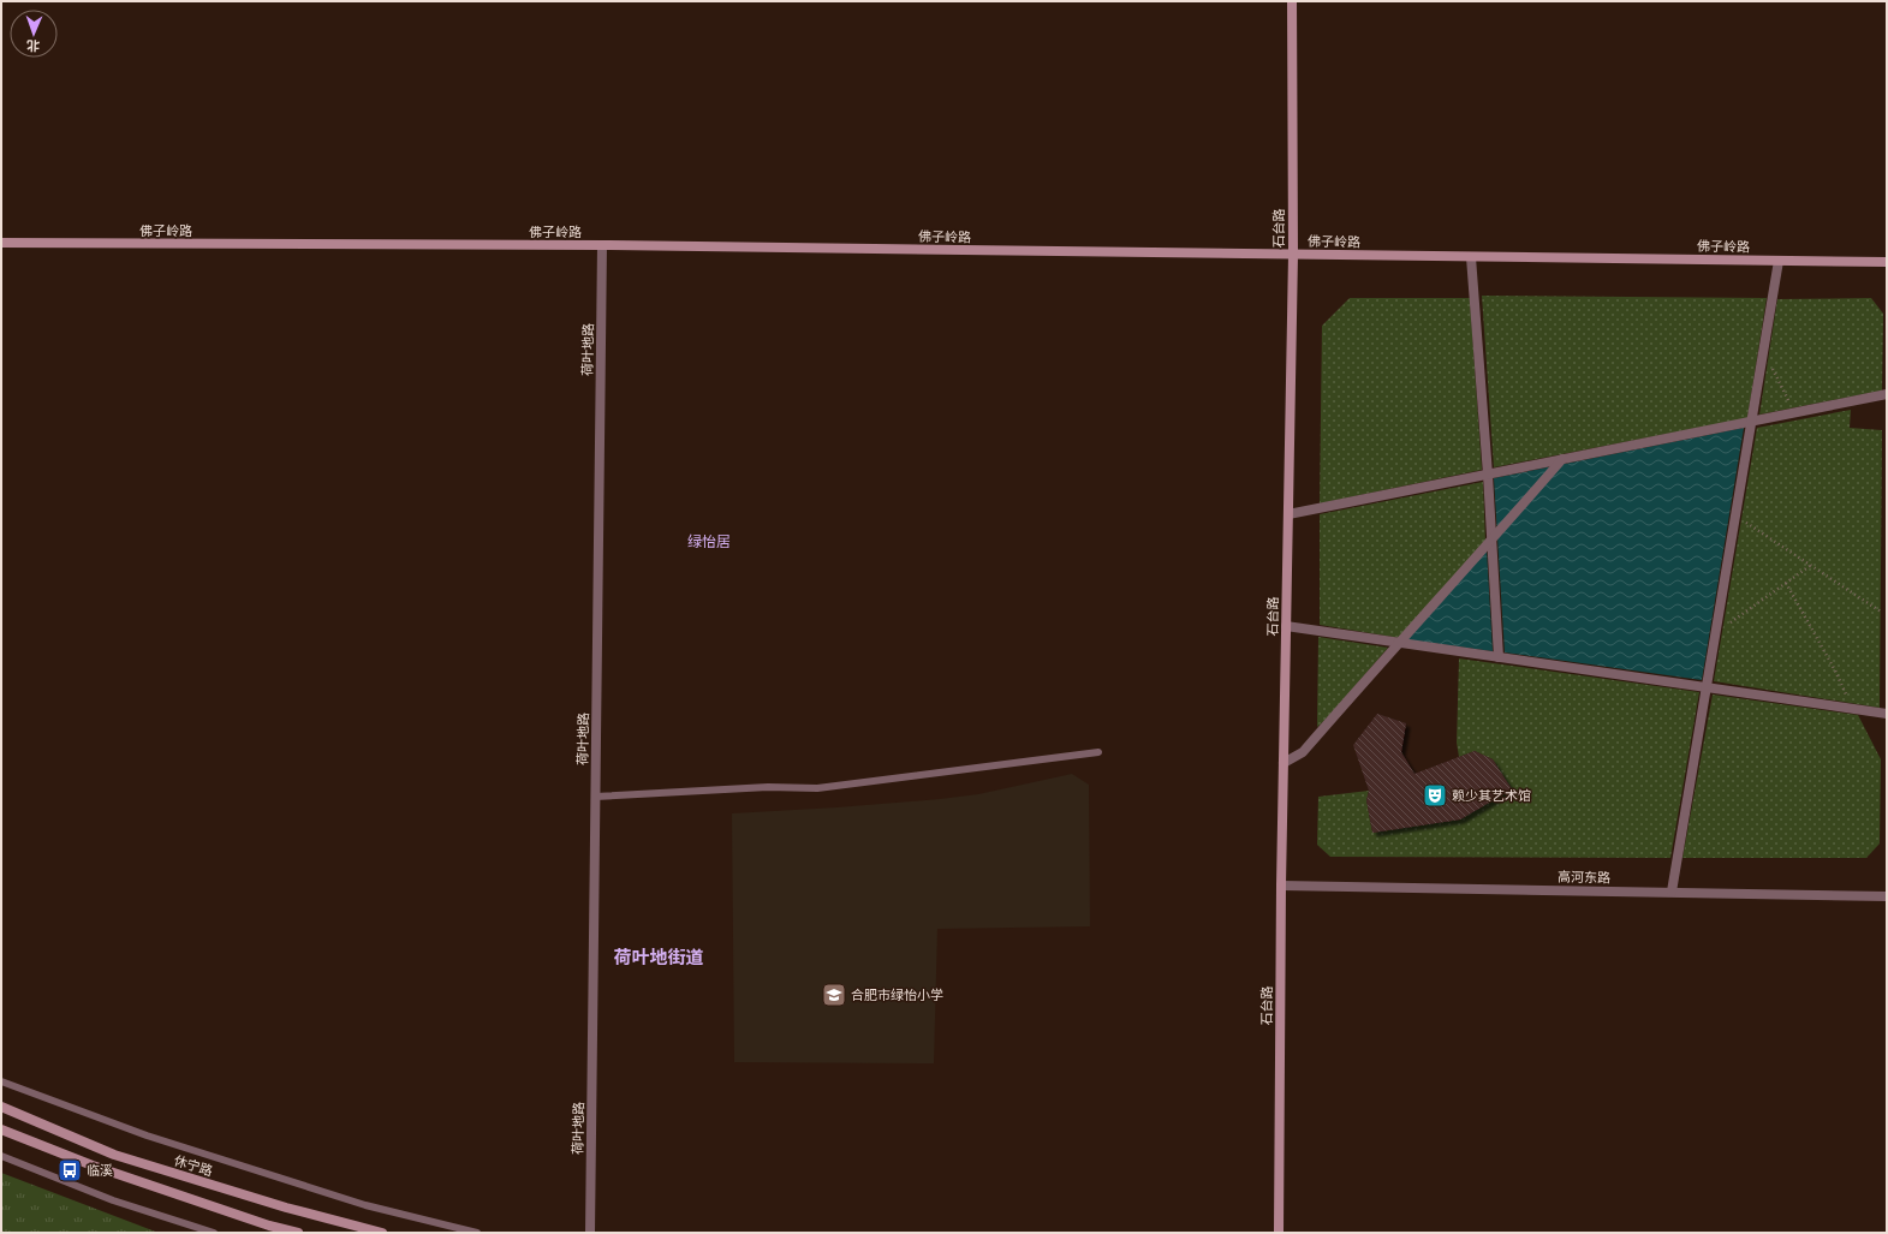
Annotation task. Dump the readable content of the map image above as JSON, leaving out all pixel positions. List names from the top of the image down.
{
  "streets": {
    "street": [
      "石台路",
      "佛子岭路",
      "荷叶地路",
      "高河东路",
      "休宁路"
    ]
  },
  "crossings": [
    ["石台路", "佛子岭路"],
    ["石台路", "高河东路"],
    ["佛子岭路", "荷叶地路"]
  ],
  "districts": ["绿怡居", "荷叶地街道"],
  "places": {
    "theatre": ["赖少其艺术馆"],
    "school or university": ["合肥市绿怡小学"],
    "bus stop": ["临溪"]
  },
  "north": "bottom"
}
